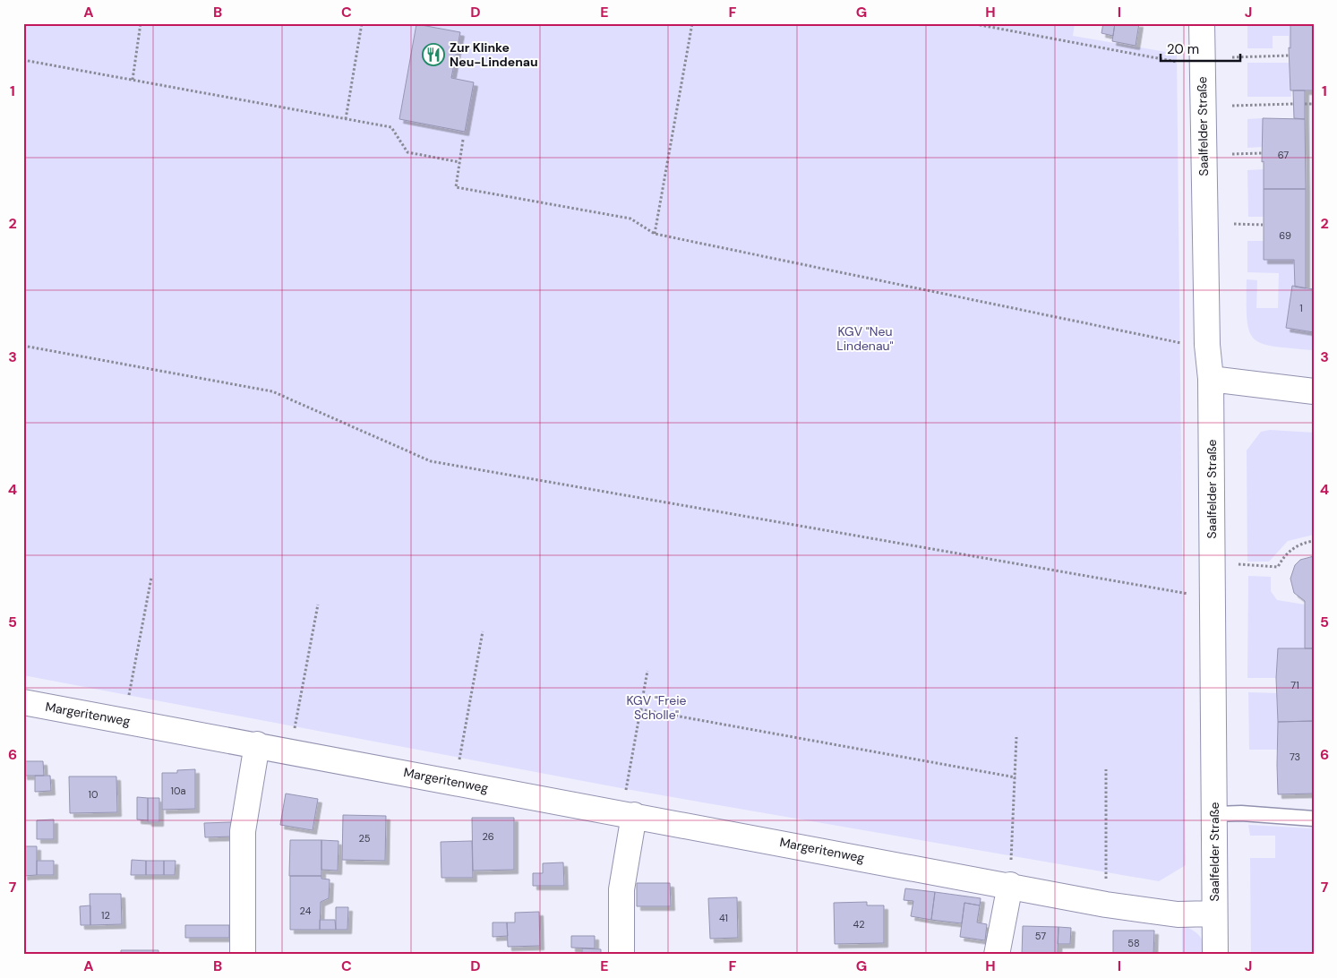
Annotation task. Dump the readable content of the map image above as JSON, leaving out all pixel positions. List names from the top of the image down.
{
  "streets": {
    "street": ["Saalfelder Straße", "Margeritenweg"]
  },
  "crossings": [
    ["Saalfelder Straße", "Margeritenweg"]
  ],
  "parks": ["KGV \"Neu Lindenau\"", "KGV \"Freie Scholle\""],
  "places": {
    "restaurant": ["Zur Klinke Neu-Lindenau"]
  },
  "house_numbers": [
    "67",
    "69",
    "1",
    "71",
    "73",
    "10a",
    "10",
    "26",
    "25",
    "24",
    "12",
    "41",
    "42",
    "57",
    "58"
  ],
  "scale_bar": "20 m",
  "grid": {
    "columns": [
      "A",
      "B",
      "C",
      "D",
      "E",
      "F",
      "G",
      "H",
      "I",
      "J"
    ],
    "rows": [
      "1",
      "2",
      "3",
      "4",
      "5",
      "6",
      "7"
    ]
  }
}
